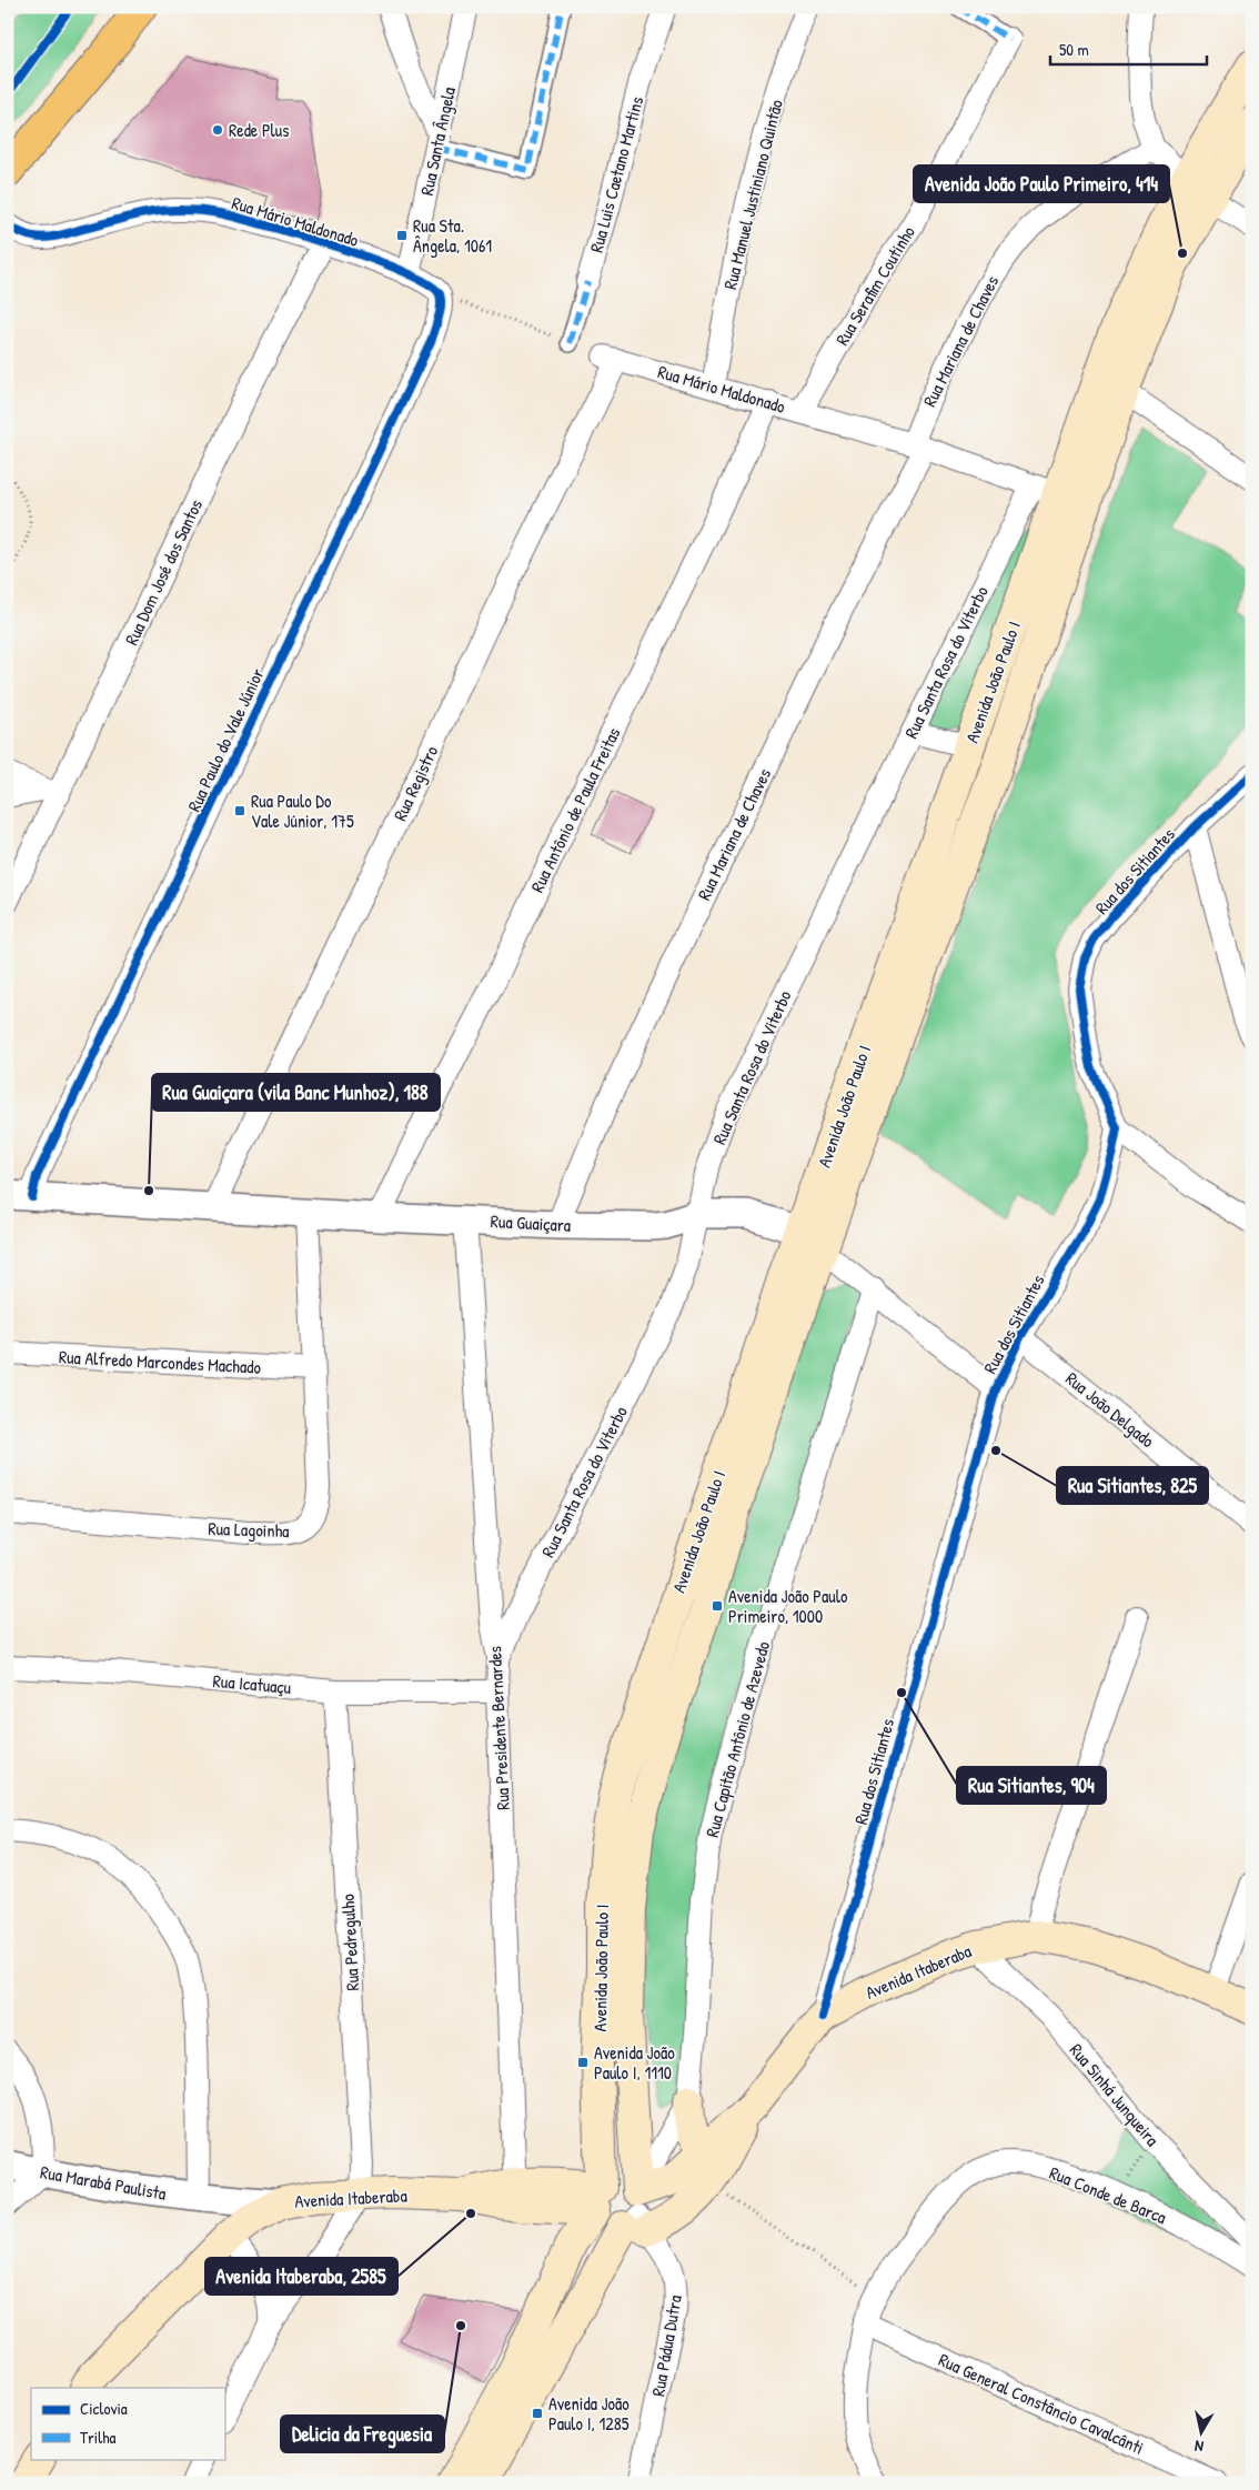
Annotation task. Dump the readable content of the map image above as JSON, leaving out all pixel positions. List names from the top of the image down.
{
  "streets": {
    "main road": ["Avenida João Paulo I", "Avenida Itaberaba"],
    "street": [
      "Rua Santa Ângela",
      "Rua Luis Caetano Martins",
      "Rua Manuel Justiniano Quintão",
      "Rua Mário Maldonado",
      "Rua Serafim Coutinho",
      "Rua Mariana de Chaves",
      "Rua Dom José dos Santos",
      "Rua Santa Rosa do Viterbo",
      "Rua Paulo do Vale Júnior",
      "Rua Registro",
      "Rua Antônio de Paula Freitas",
      "Rua dos Sitiantes",
      "Rua Guaiçara",
      "Rua Alfredo Marcondes Machado",
      "Rua João Delgado",
      "Rua Lagoinha",
      "Rua Icatuaçu",
      "Rua Presidente Bernardes",
      "Rua Capitão Antônio de Azevedo",
      "Rua Pedregulho",
      "Rua Sinhá Junqueira",
      "Rua Marabá Paulista",
      "Rua Conde de Barca",
      "Rua Pádua Dutra",
      "Rua General Constâncio Cavalcânti"
    ]
  },
  "crossings": [
    ["Rua Santa Ângela", "Rua Mário Maldonado"],
    ["Rua Manuel Justiniano Quintão", "Rua Mário Maldonado"],
    ["Rua Mário Maldonado", "Rua Serafim Coutinho"],
    ["Rua Mário Maldonado", "Rua Mariana de Chaves"],
    ["Rua Mário Maldonado", "Rua Dom José dos Santos"],
    ["Rua Mário Maldonado", "Rua Santa Rosa do Viterbo"],
    ["Rua Mário Maldonado", "Avenida João Paulo I"],
    ["Rua Mário Maldonado", "Rua Paulo do Vale Júnior"],
    ["Rua Mário Maldonado", "Rua Registro"],
    ["Rua Mário Maldonado", "Rua Antônio de Paula Freitas"],
    ["Rua Mariana de Chaves", "Rua Guaiçara"],
    ["Rua Santa Rosa do Viterbo", "Avenida João Paulo I"],
    ["Rua Santa Rosa do Viterbo", "Rua Guaiçara"],
    ["Rua Santa Rosa do Viterbo", "Rua Presidente Bernardes"],
    ["Avenida João Paulo I", "Rua Guaiçara"],
    ["Avenida João Paulo I", "Rua Capitão Antônio de Azevedo"],
    ["Avenida João Paulo I", "Avenida Itaberaba"],
    ["Avenida João Paulo I", "Rua Pádua Dutra"],
    ["Rua Paulo do Vale Júnior", "Rua Guaiçara"],
    ["Rua Registro", "Rua Guaiçara"],
    ["Rua Antônio de Paula Freitas", "Rua Guaiçara"],
    ["Rua dos Sitiantes", "Rua Guaiçara"],
    ["Rua dos Sitiantes", "Rua João Delgado"],
    ["Rua dos Sitiantes", "Avenida Itaberaba"],
    ["Rua Guaiçara", "Rua Lagoinha"],
    ["Rua Guaiçara", "Rua Presidente Bernardes"],
    ["Rua Guaiçara", "Rua Capitão Antônio de Azevedo"],
    ["Rua Alfredo Marcondes Machado", "Rua Lagoinha"],
    ["Rua Icatuaçu", "Rua Presidente Bernardes"],
    ["Rua Icatuaçu", "Rua Pedregulho"],
    ["Rua Presidente Bernardes", "Avenida Itaberaba"],
    ["Rua Capitão Antônio de Azevedo", "Avenida Itaberaba"],
    ["Rua Capitão Antônio de Azevedo", "Rua Pádua Dutra"],
    ["Rua Pedregulho", "Avenida Itaberaba"],
    ["Avenida Itaberaba", "Rua Sinhá Junqueira"],
    ["Avenida Itaberaba", "Rua Marabá Paulista"],
    ["Avenida Itaberaba", "Rua Pádua Dutra"],
    ["Rua Conde de Barca", "Rua General Constâncio Cavalcânti"]
  ],
  "places": {
    "other": [
      "Rede Plus",
      "Avenida João Paulo Primeiro, 414",
      "Rua Guaiçara (vila Banc Munhoz), 188",
      "Rua Sitiantes, 825",
      "Rua Sitiantes, 904",
      "Avenida Itaberaba, 2585",
      "Delicia da Freguesia"
    ],
    "transit": [
      "Rua Sta. Ângela, 1061",
      "Rua Paulo Do Vale Júnior, 175",
      "Avenida João Paulo Primeiro, 1000",
      "Avenida João Paulo I, 1110",
      "Avenida João Paulo I, 1285"
    ]
  },
  "legend": ["Ciclovia", "Trilha"],
  "scale_bar": "50 m",
  "north": "bottom"
}
